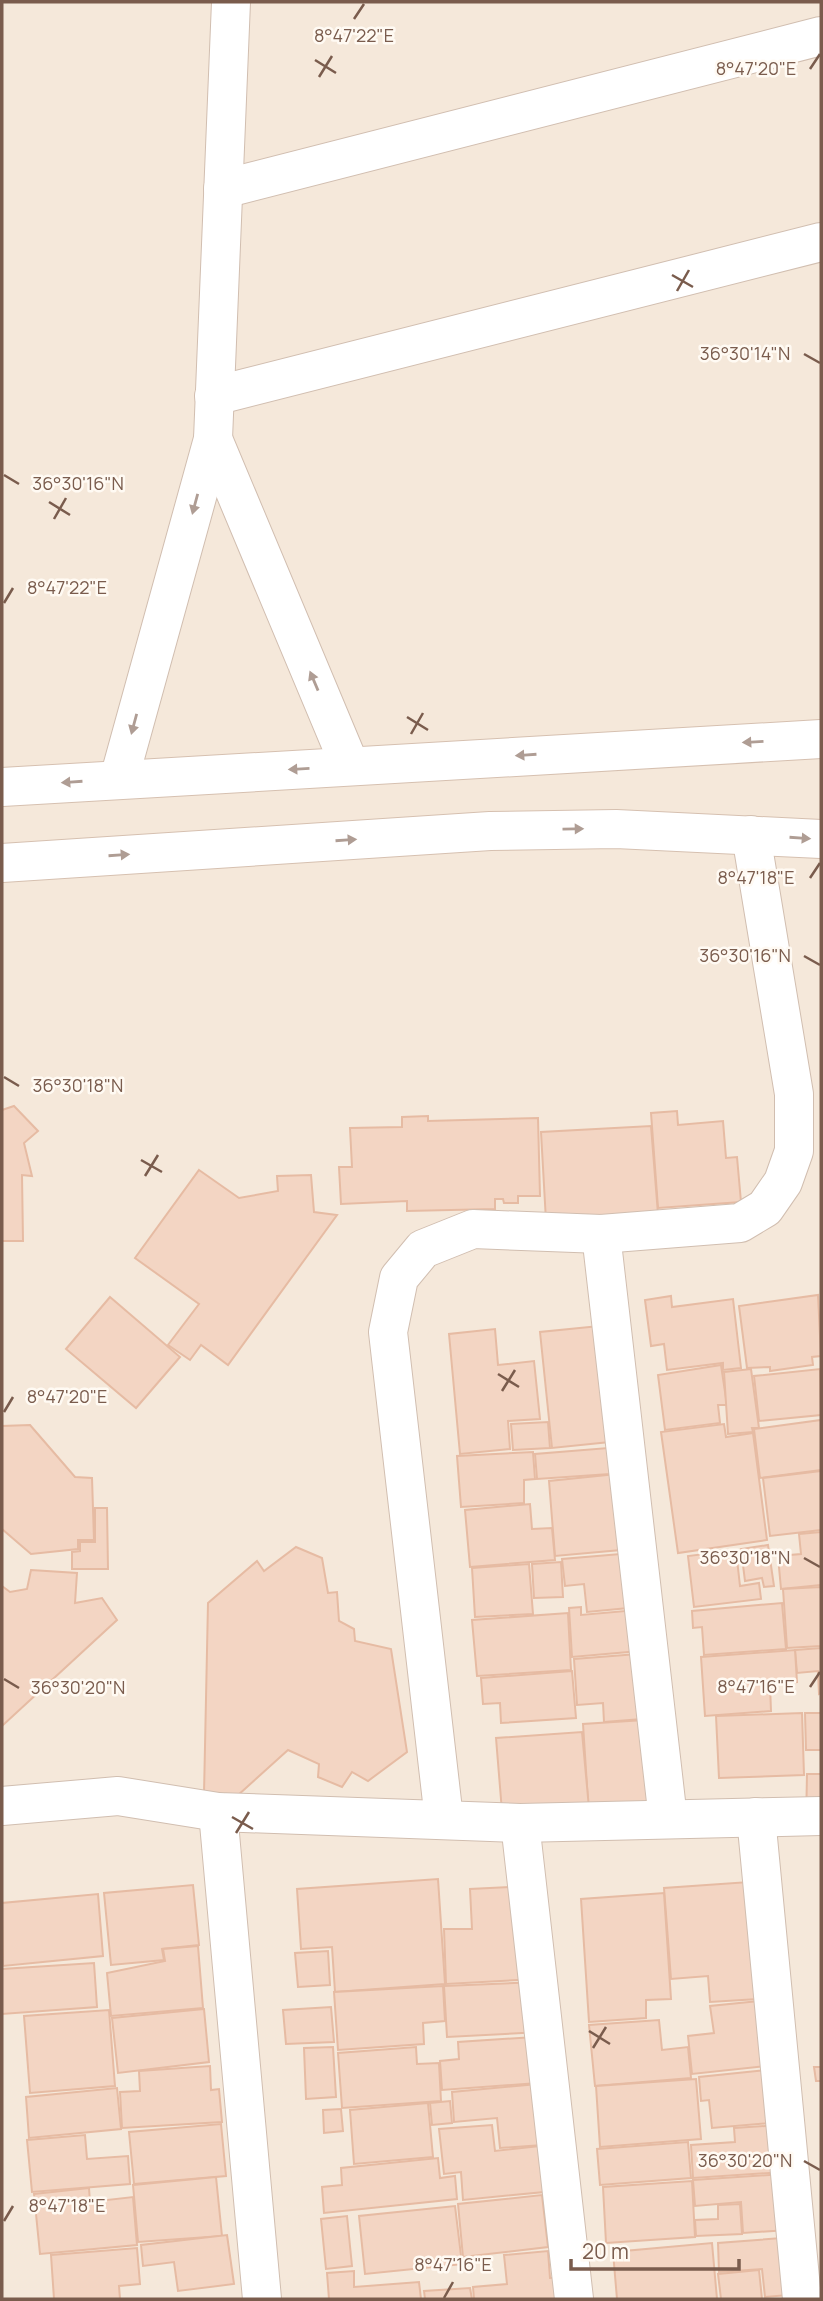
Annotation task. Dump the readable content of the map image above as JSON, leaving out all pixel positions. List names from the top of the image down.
{
  "scale_bar": "20 m",
  "coordinates": [
    "8°47'22\"E",
    "8°47'20\"E",
    "36°30'14\"N",
    "36°30'16\"N",
    "8°47'18\"E",
    "36°30'18\"N",
    "8°47'16\"E",
    "36°30'20\"N"
  ]
}
